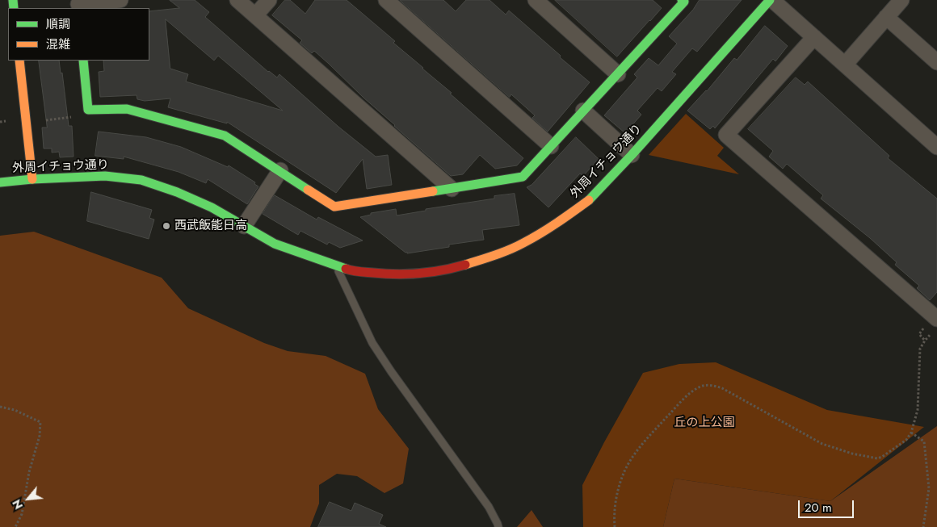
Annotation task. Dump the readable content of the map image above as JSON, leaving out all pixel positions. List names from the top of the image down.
{
  "streets": {
    "street": ["外周イチョウ通り"]
  },
  "parks": ["丘の上公園"],
  "places": ["西武飯能日高"],
  "legend": ["順調", "混雑"],
  "scale_bar": "20 m",
  "north": "bottom left"
}
